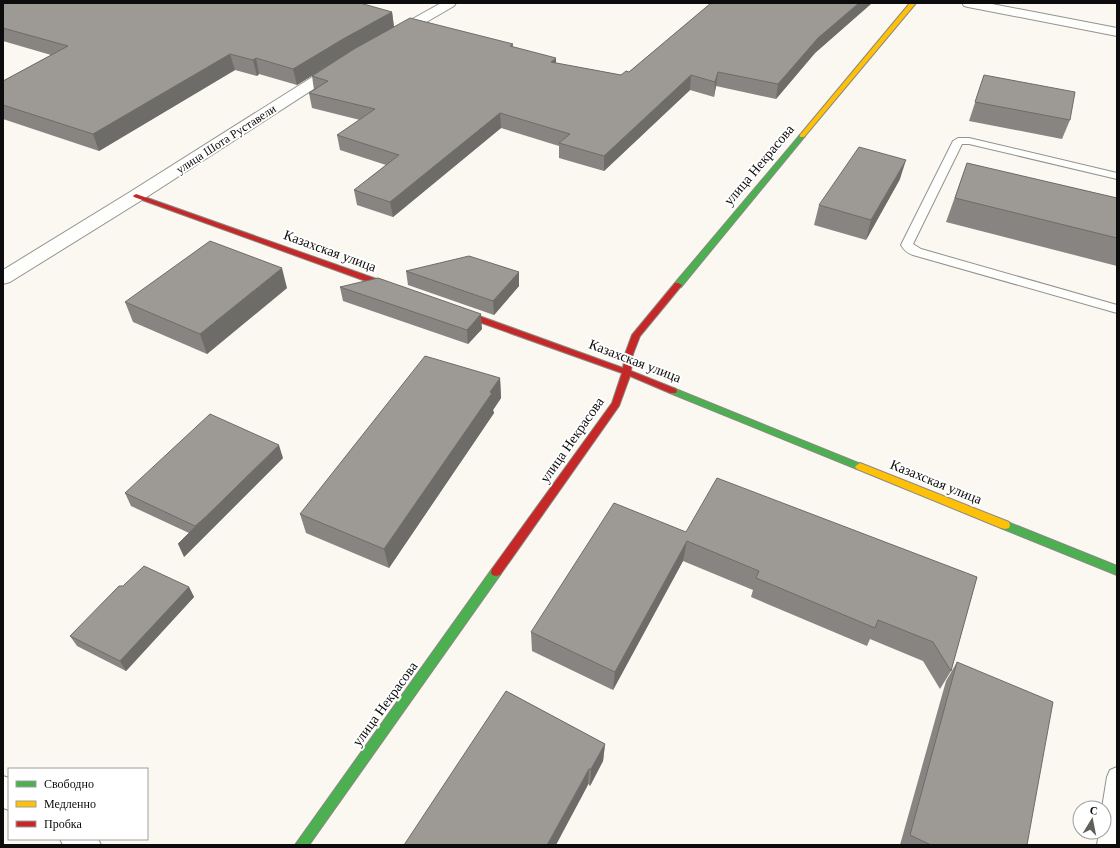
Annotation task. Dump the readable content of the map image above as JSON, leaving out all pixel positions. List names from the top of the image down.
{
  "streets": {
    "street": ["улица Шота Руставели", "улица Некрасова", "Казахская улица"]
  },
  "crossings": [
    ["улица Шота Руставели", "Казахская улица"],
    ["улица Некрасова", "Казахская улица"]
  ],
  "legend": ["Свободно", "Медленно", "Пробка"],
  "north": "top"
}
